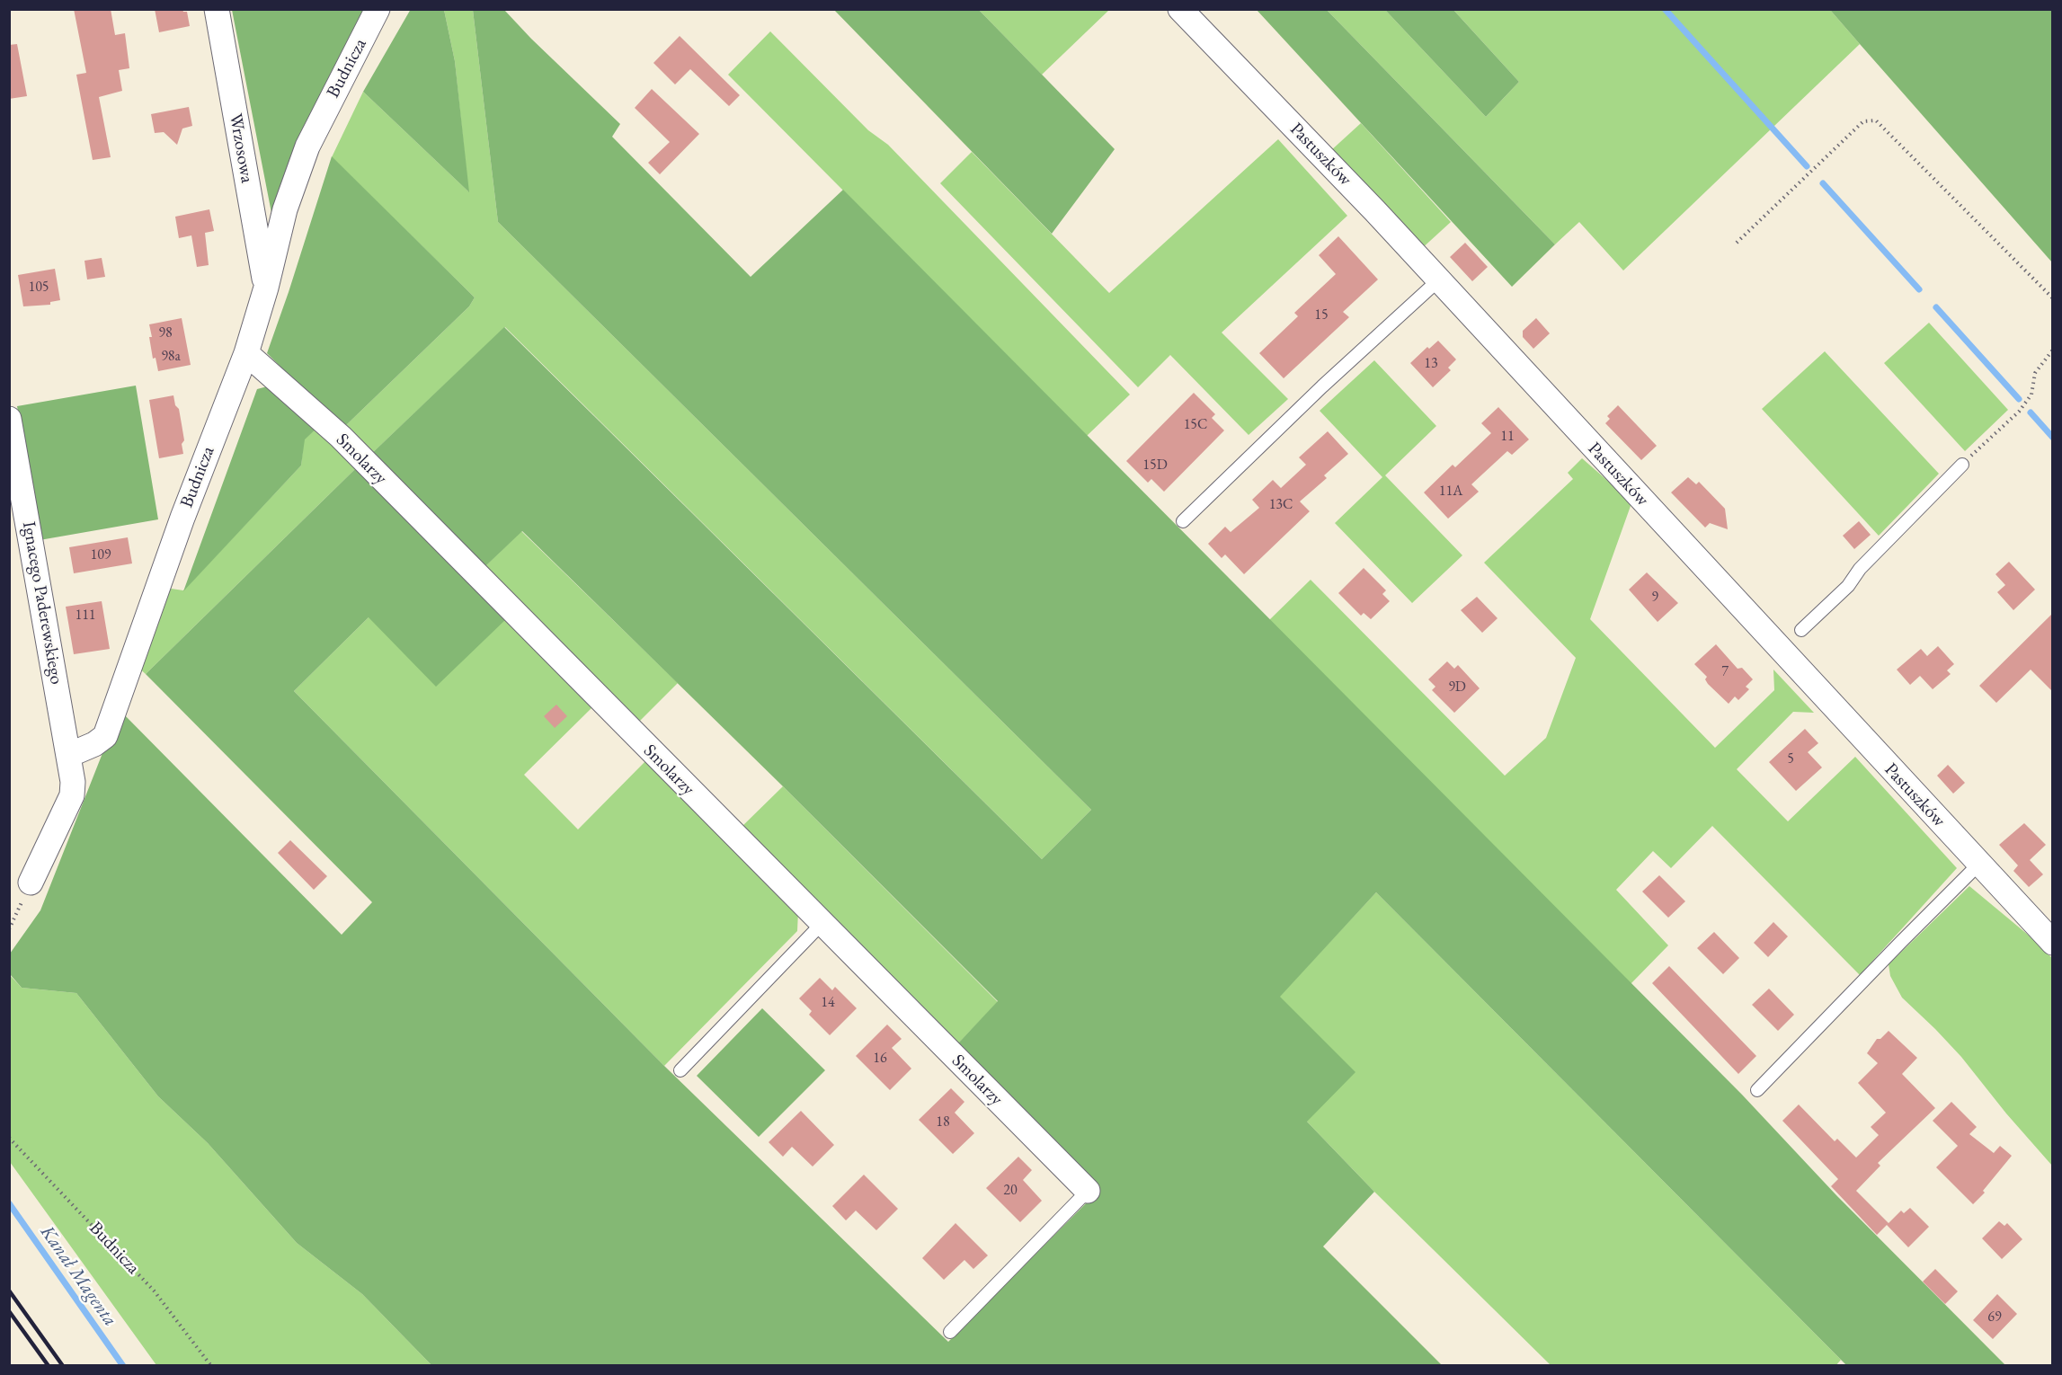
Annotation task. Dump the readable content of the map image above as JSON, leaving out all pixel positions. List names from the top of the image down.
{
  "streets": {
    "street": [
      "Budnicza",
      "Wrzosowa",
      "Pastuszków",
      "Smolarzy",
      "Ignacego Paderewskiego"
    ]
  },
  "crossings": [
    ["Budnicza", "Wrzosowa"],
    ["Budnicza", "Smolarzy"],
    ["Budnicza", "Ignacego Paderewskiego"]
  ],
  "water": ["Kanał Magenta"],
  "house_numbers": [
    "105",
    "15",
    "98",
    "98a",
    "13",
    "15C",
    "11",
    "15D",
    "11A",
    "13C",
    "109",
    "9",
    "111",
    "7",
    "9D",
    "5",
    "14",
    "16",
    "18",
    "20",
    "69"
  ]
}
